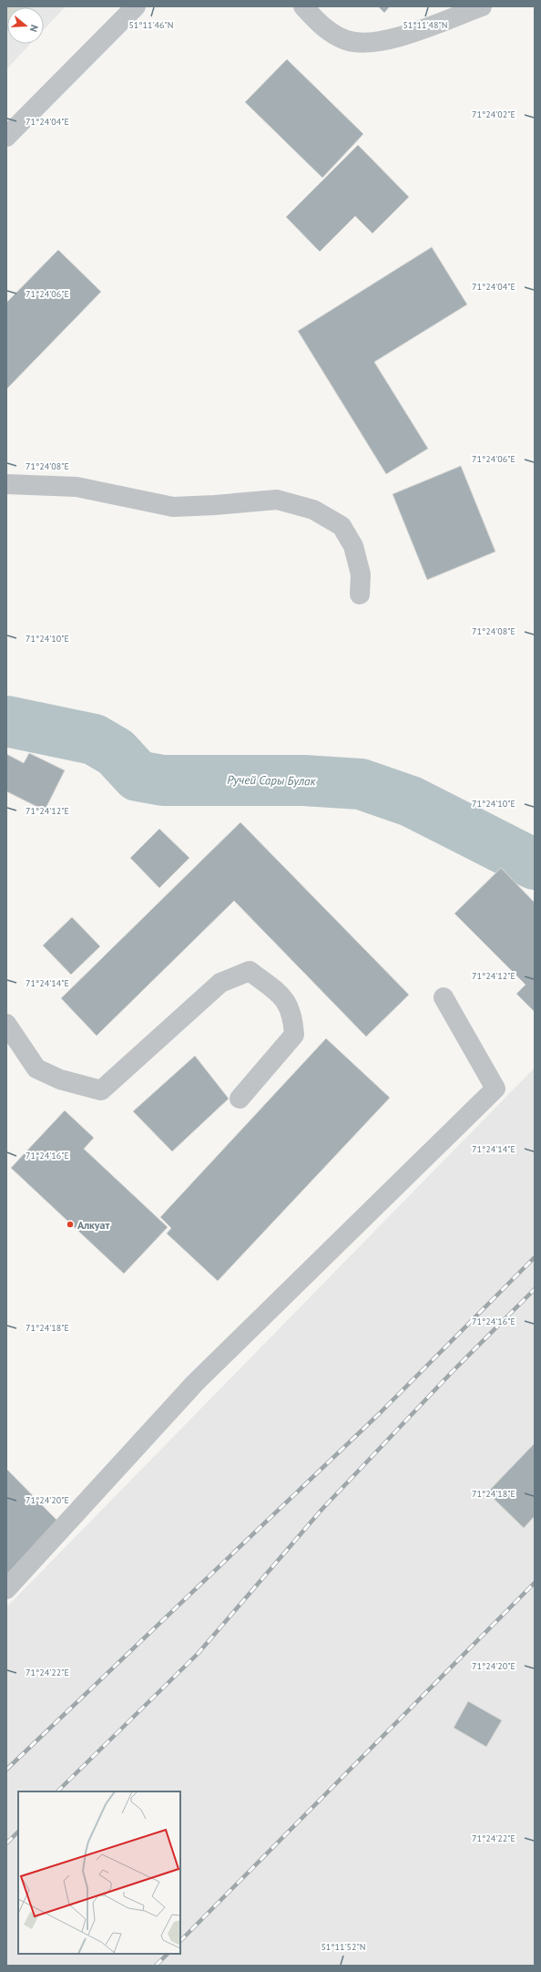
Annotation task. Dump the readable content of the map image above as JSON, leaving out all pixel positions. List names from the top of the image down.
{
  "water": ["Ручей Сары Булак"],
  "places": ["Алкуат"],
  "north": "right",
  "coordinates": [
    "51°11'46\"N",
    "51°11'48\"N",
    "71°24'02\"E",
    "71°24'04\"E",
    "71°24'06\"E",
    "71°24'08\"E",
    "71°24'10\"E",
    "71°24'12\"E",
    "71°24'14\"E",
    "71°24'16\"E",
    "71°24'18\"E",
    "71°24'20\"E",
    "71°24'22\"E",
    "51°11'52\"N"
  ]
}
